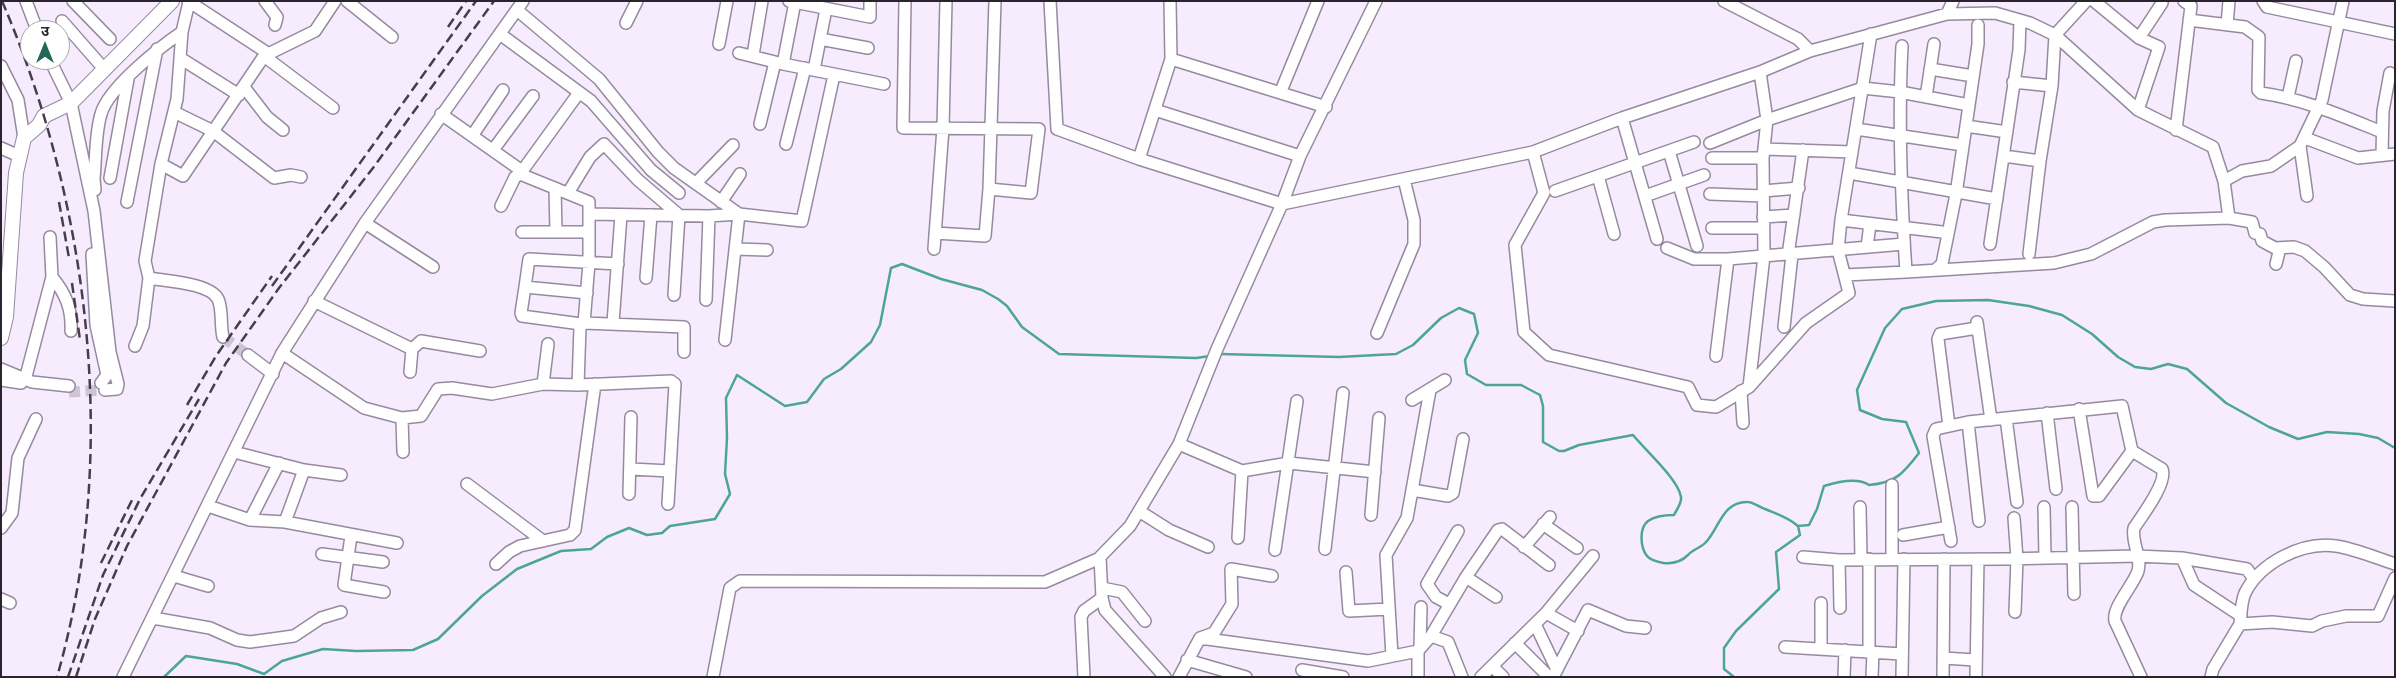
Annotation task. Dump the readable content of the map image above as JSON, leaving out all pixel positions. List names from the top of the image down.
{
  "north": "top"
}
